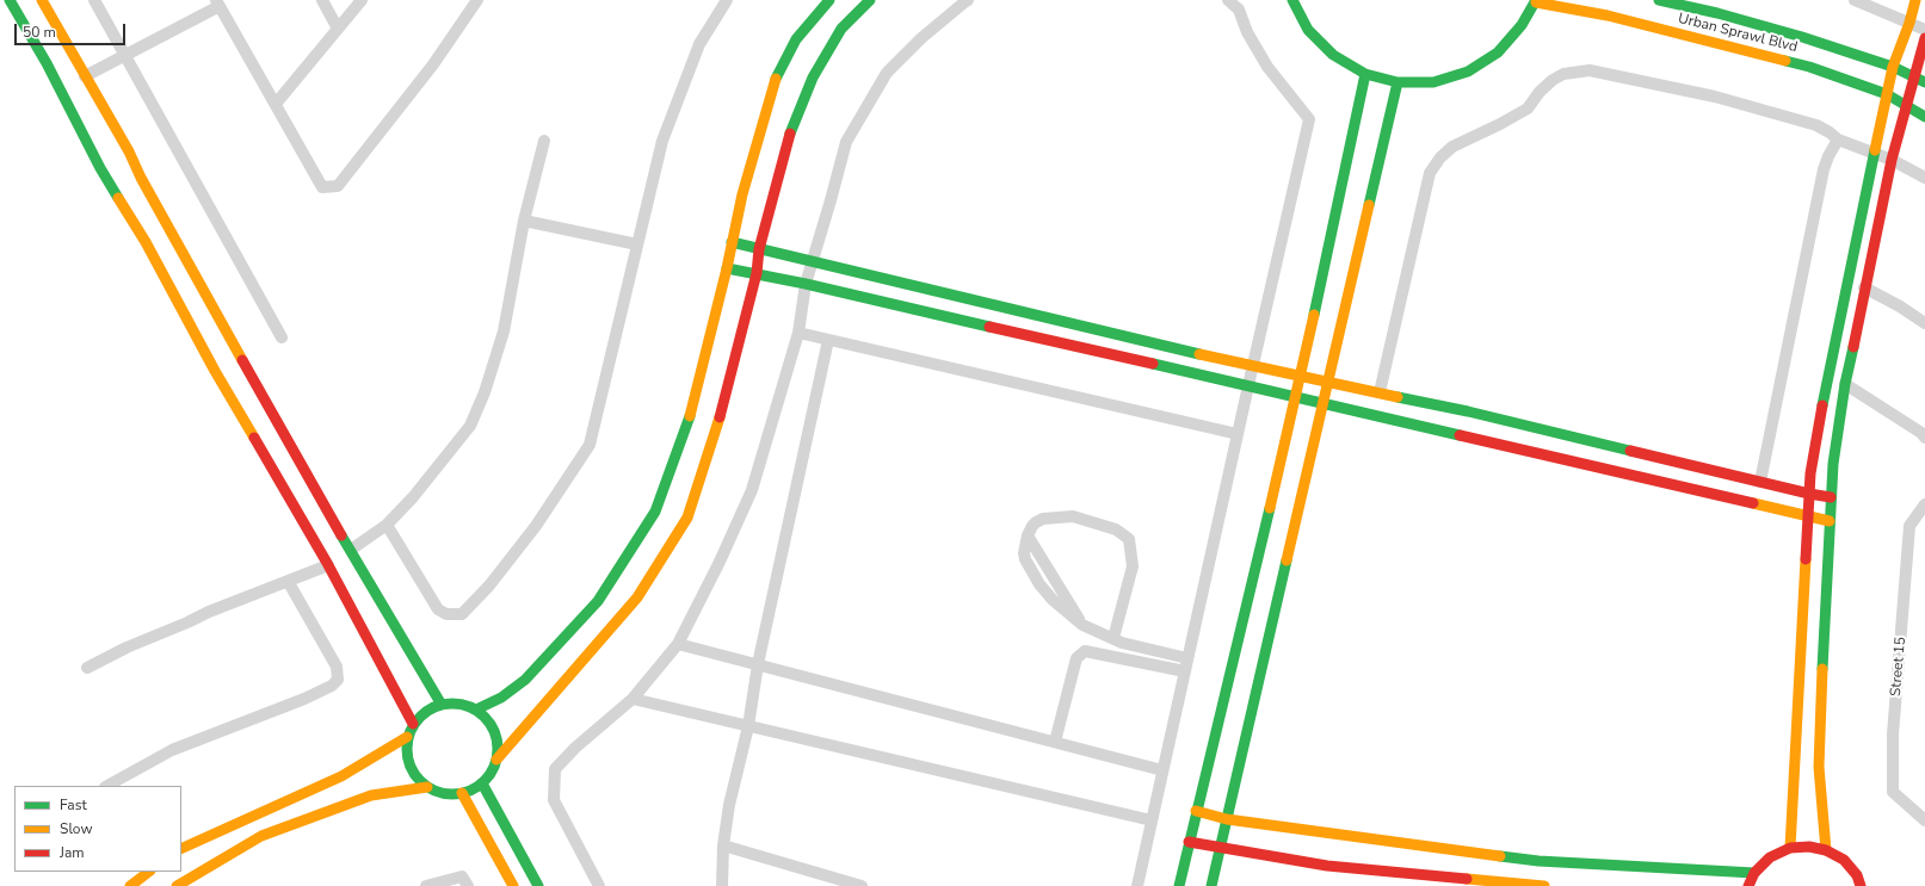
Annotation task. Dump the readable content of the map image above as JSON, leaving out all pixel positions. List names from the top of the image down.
{
  "streets": {
    "street": ["Urban Sprawl Blvd", "Street 15"]
  },
  "legend": ["Fast", "Slow", "Jam"],
  "scale_bar": "50 m"
}
